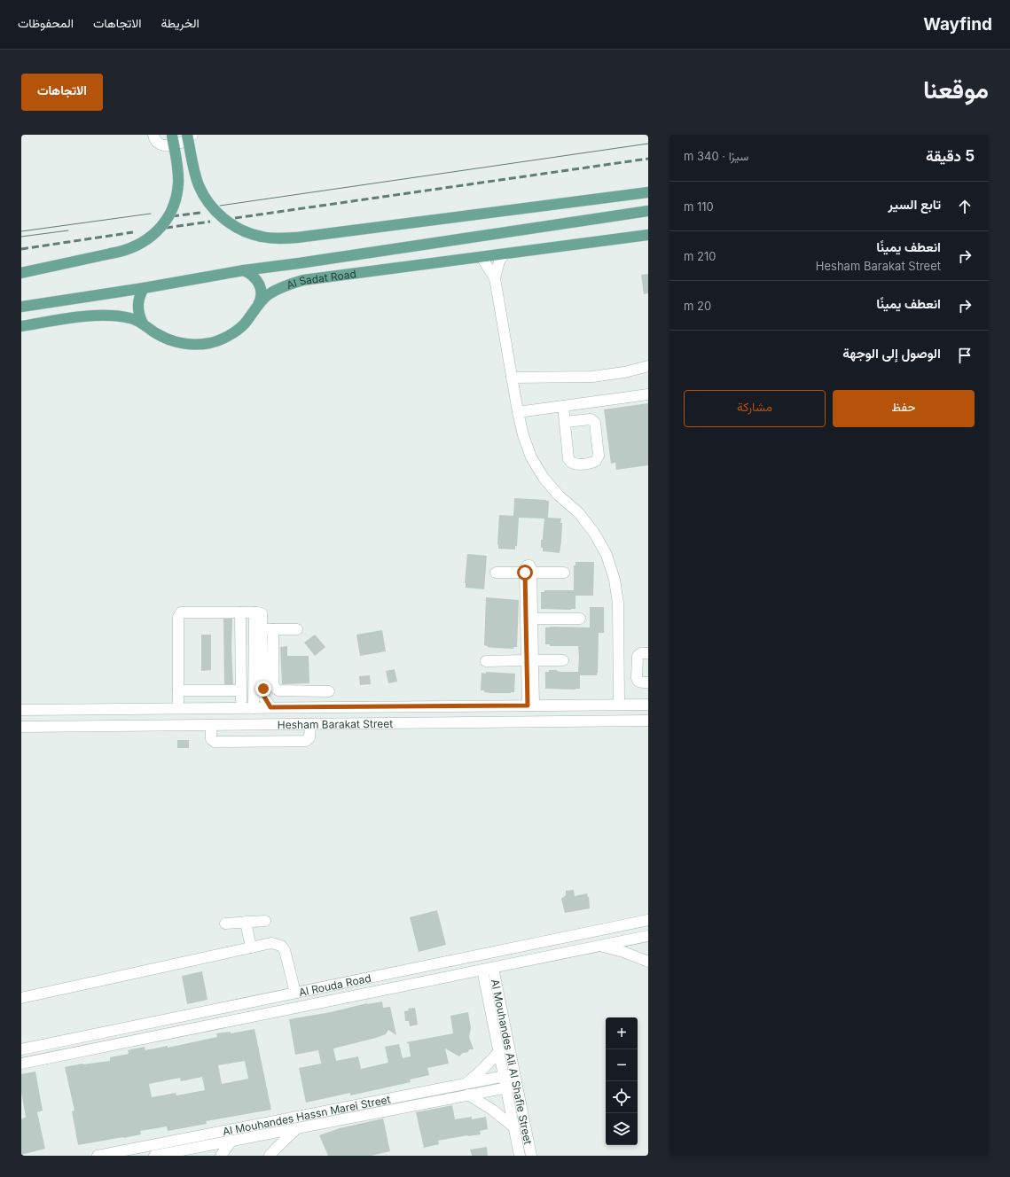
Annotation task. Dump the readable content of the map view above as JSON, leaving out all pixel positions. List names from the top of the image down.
{
  "streets": {
    "main road": ["Al Sadat Road"],
    "street": [
      "Hesham Barakat Street",
      "Al Rouda Road",
      "Al Mouhandes Ali Al Shafie Street",
      "Al Mouhandes Hassn Marei Street"
    ]
  },
  "crossings": [
    ["Al Rouda Road", "Al Mouhandes Ali Al Shafie Street"],
    ["Al Mouhandes Ali Al Shafie Street", "Al Mouhandes Hassn Marei Street"]
  ],
  "page": {
    "header": "Wayfind",
    "nav": ["الخريطة", "الاتجاهات", "المحفوظات"],
    "title": "موقعنا",
    "buttons": [
      "الاتجاهات",
      ["حفظ", "مشاركة"]
    ],
    "heading": ["5 دقيقة", "سيرًا · 340 m"],
    "list": [
      ["تابع السير", "110 m"],
      ["انعطف يمينًا", "Hesham Barakat Street", "210 m"],
      ["انعطف يمينًا", "20 m"],
      "الوصول إلى الوجهة"
    ],
    "map_buttons": ["+", "−"]
  }
}
